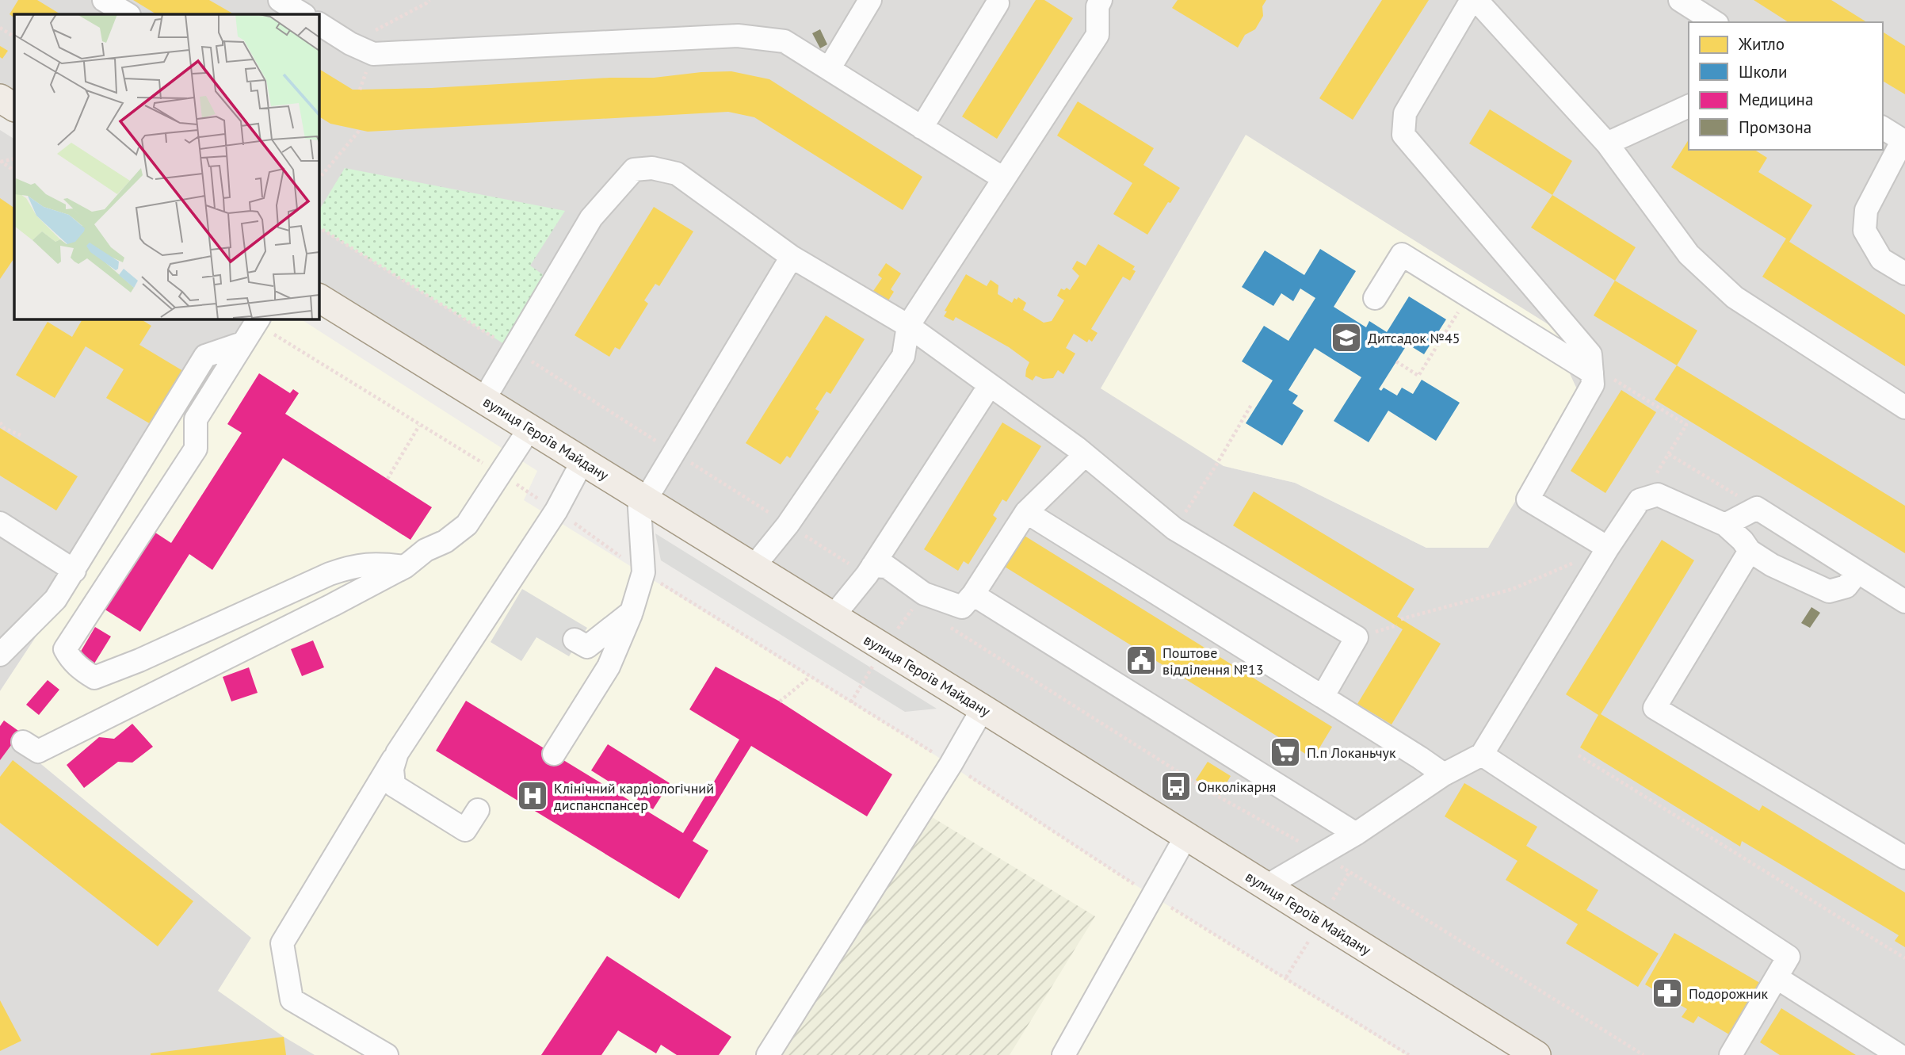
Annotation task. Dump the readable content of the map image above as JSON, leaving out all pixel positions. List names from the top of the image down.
{
  "streets": {
    "main road": ["вулиця Героїв Майдану"]
  },
  "places": {
    "school or university": ["Дитсадок №45"],
    "public building": ["Поштове відділення №13"],
    "supermarket": ["П.п Локаньчук"],
    "bus stop": ["Онколікарня"],
    "hospital": ["Клінічний кардіологічний диспанспансер"],
    "pharmacy": ["Подорожник"]
  },
  "legend": [
    "Житло",
    "Школи",
    "Медицина",
    "Промзона"
  ]
}
